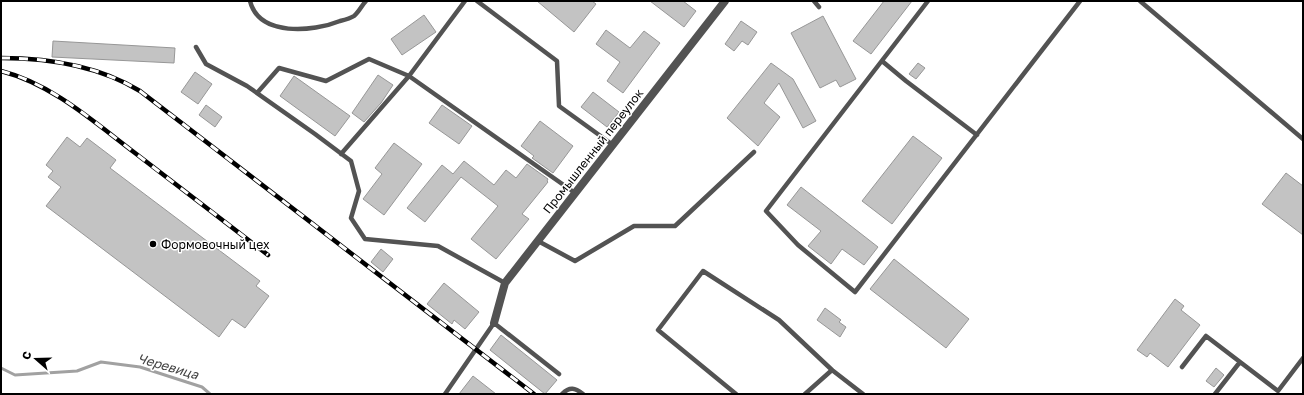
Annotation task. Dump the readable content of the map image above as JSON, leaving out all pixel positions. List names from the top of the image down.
{
  "streets": {
    "street": ["Промышленный переулок"]
  },
  "water": ["Черевица"],
  "places": ["Формовочный цех"],
  "north": "left"
}
